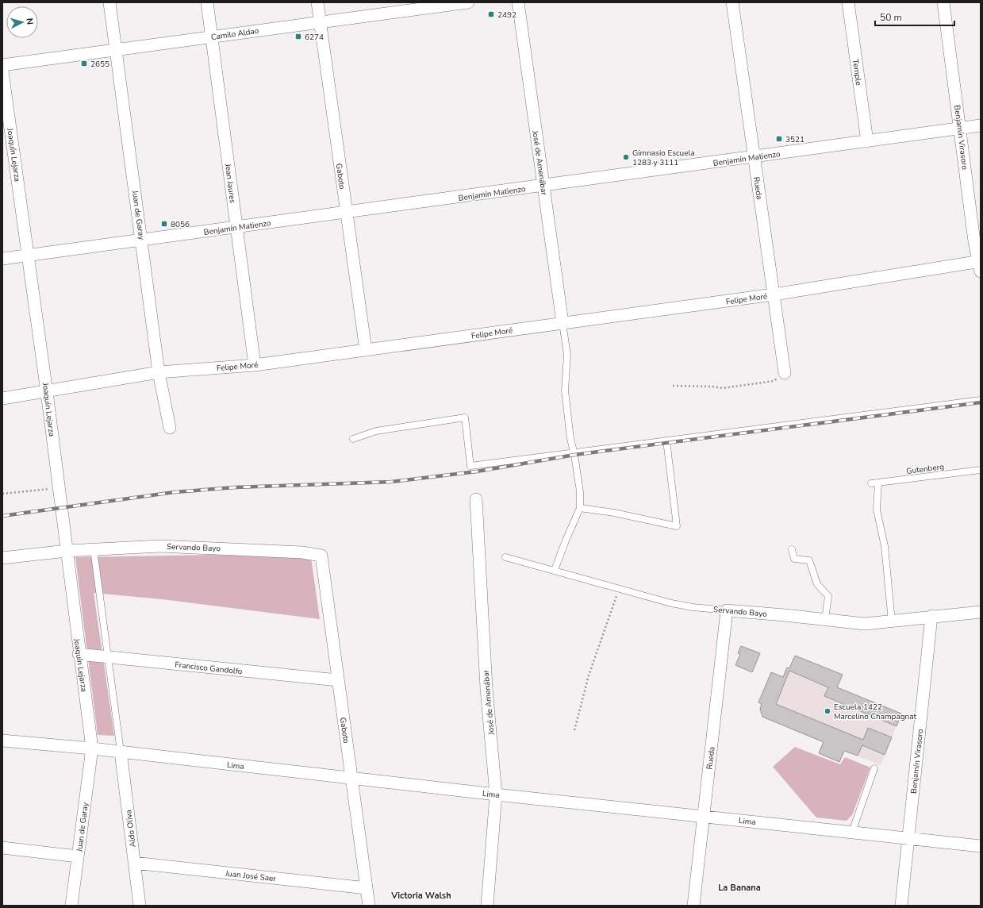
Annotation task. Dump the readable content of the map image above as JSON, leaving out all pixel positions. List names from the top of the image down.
{
  "streets": {
    "street": [
      "Camilo Aldao",
      "Temple",
      "Benjamín Virasoro",
      "Joaquín Lejarza",
      "Benjamín Matienzo",
      "José de Amenábar",
      "Gaboto",
      "Jean Jaures",
      "Rueda",
      "Juan de Garay",
      "Felipe Moré",
      "Servando Bayo",
      "Francisco Gandolfo",
      "Lima",
      "Aldo Oliva",
      "Juan José Saer"
    ],
    "lane": ["Gutenberg"]
  },
  "crossings": [
    ["Camilo Aldao", "Gaboto"],
    ["Camilo Aldao", "Jean Jaures"],
    ["Camilo Aldao", "Juan de Garay"],
    ["Temple", "Benjamín Matienzo"],
    ["Benjamín Virasoro", "Benjamín Matienzo"],
    ["Benjamín Virasoro", "Felipe Moré"],
    ["Benjamín Virasoro", "Servando Bayo"],
    ["Benjamín Virasoro", "Lima"],
    ["Joaquín Lejarza", "Benjamín Matienzo"],
    ["Joaquín Lejarza", "Juan de Garay"],
    ["Joaquín Lejarza", "Felipe Moré"],
    ["Joaquín Lejarza", "Servando Bayo"],
    ["Joaquín Lejarza", "Francisco Gandolfo"],
    ["Joaquín Lejarza", "Lima"],
    ["Benjamín Matienzo", "José de Amenábar"],
    ["Benjamín Matienzo", "Gaboto"],
    ["Benjamín Matienzo", "Jean Jaures"],
    ["Benjamín Matienzo", "Rueda"],
    ["Benjamín Matienzo", "Juan de Garay"],
    ["José de Amenábar", "Felipe Moré"],
    ["José de Amenábar", "Lima"],
    ["Gaboto", "Felipe Moré"],
    ["Gaboto", "Servando Bayo"],
    ["Gaboto", "Francisco Gandolfo"],
    ["Gaboto", "Lima"],
    ["Gaboto", "Juan José Saer"],
    ["Jean Jaures", "Felipe Moré"],
    ["Rueda", "Felipe Moré"],
    ["Rueda", "Servando Bayo"],
    ["Rueda", "Lima"],
    ["Juan de Garay", "Felipe Moré"],
    ["Juan de Garay", "Lima"],
    ["Lima", "Aldo Oliva"],
    ["Aldo Oliva", "Juan José Saer"]
  ],
  "districts": ["La Banana", "Victoria Walsh"],
  "places": {
    "transit": [
      "2492",
      "6274",
      "2655",
      "3521",
      "8056"
    ],
    "other": ["Gimnasio Escuela 1283 y 3111", "Escuela 1422 Marcelino Champagnat"]
  },
  "scale_bar": "50 m",
  "north": "right"
}
